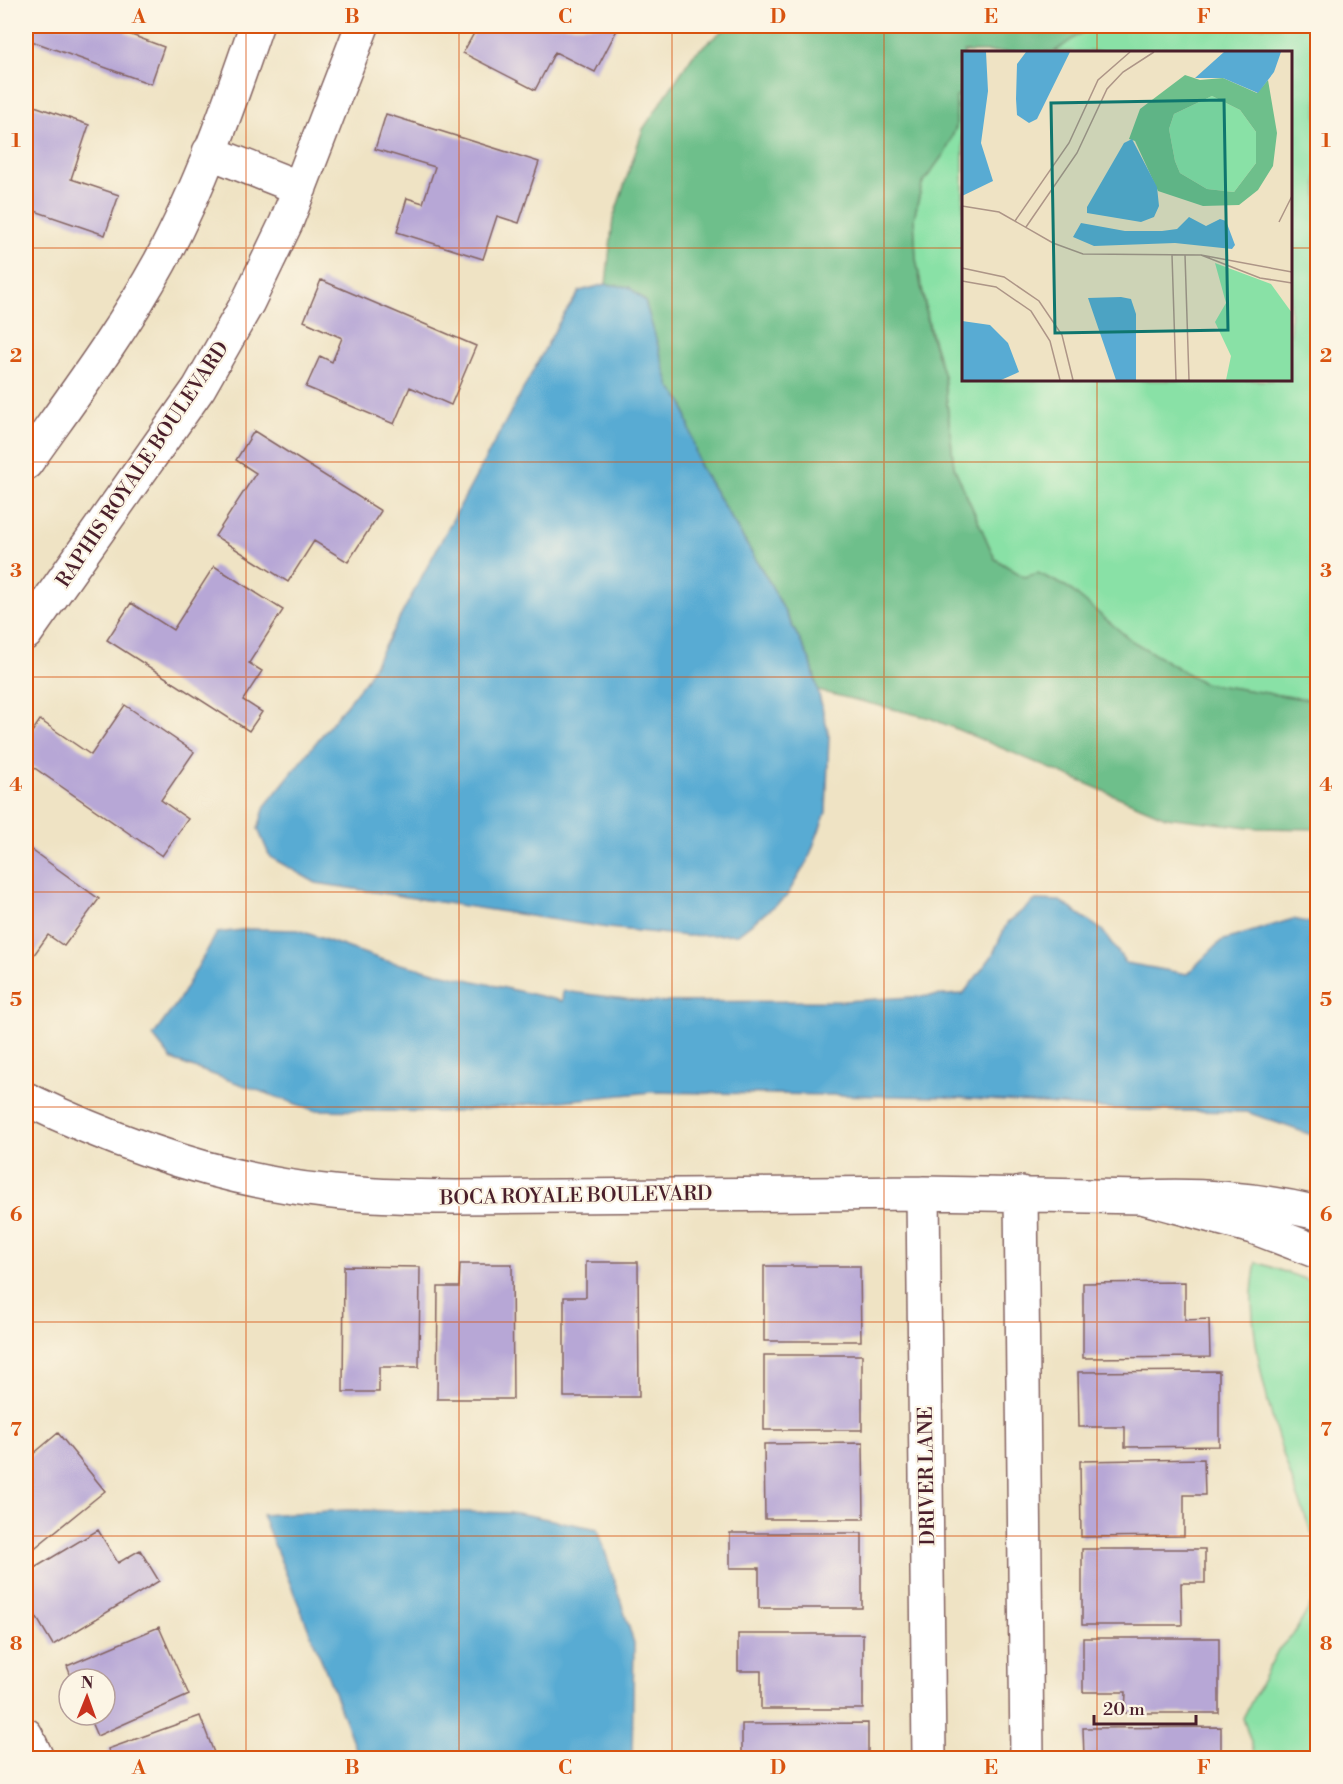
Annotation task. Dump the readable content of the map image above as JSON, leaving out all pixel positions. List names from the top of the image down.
{
  "streets": {
    "street": ["RAPHIS ROYALE BOULEVARD", "BOCA ROYALE BOULEVARD", "DRIVER LANE"]
  },
  "crossings": [
    ["BOCA ROYALE BOULEVARD", "DRIVER LANE"]
  ],
  "scale_bar": "20 m",
  "north": "top",
  "grid": {
    "columns": [
      "A",
      "B",
      "C",
      "D",
      "E",
      "F"
    ],
    "rows": [
      "1",
      "2",
      "3",
      "4",
      "5",
      "6",
      "7",
      "8"
    ]
  }
}
